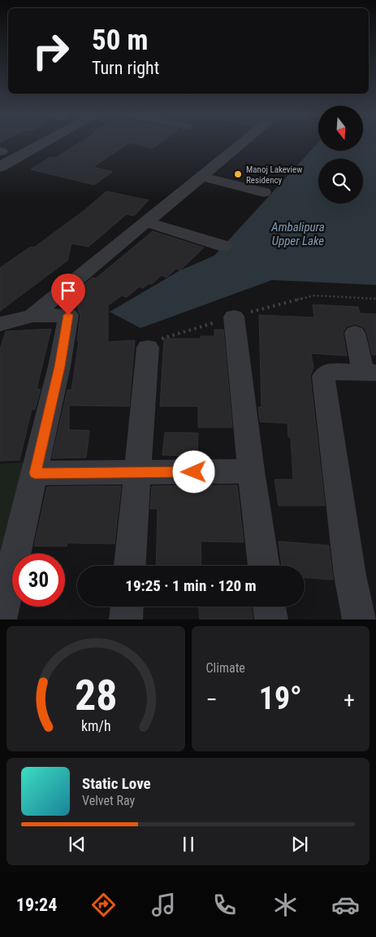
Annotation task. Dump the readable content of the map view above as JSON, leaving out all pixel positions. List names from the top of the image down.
{
  "water": ["Ambalipura Upper Lake"],
  "places": ["Manoj Lakeview Residency"],
  "north": "bottom",
  "page": {
    "turn": ["50 m", "Turn right"],
    "limit": "30",
    "trip": "19:25 · 1 min · 120 m",
    "tile": "Climate",
    "heat": ["−", "19°", "+"],
    "song": ["Static Love", "Velvet Ray"],
    "tabs": "19:24",
    "gauge": ["28", "km/h"]
  }
}
